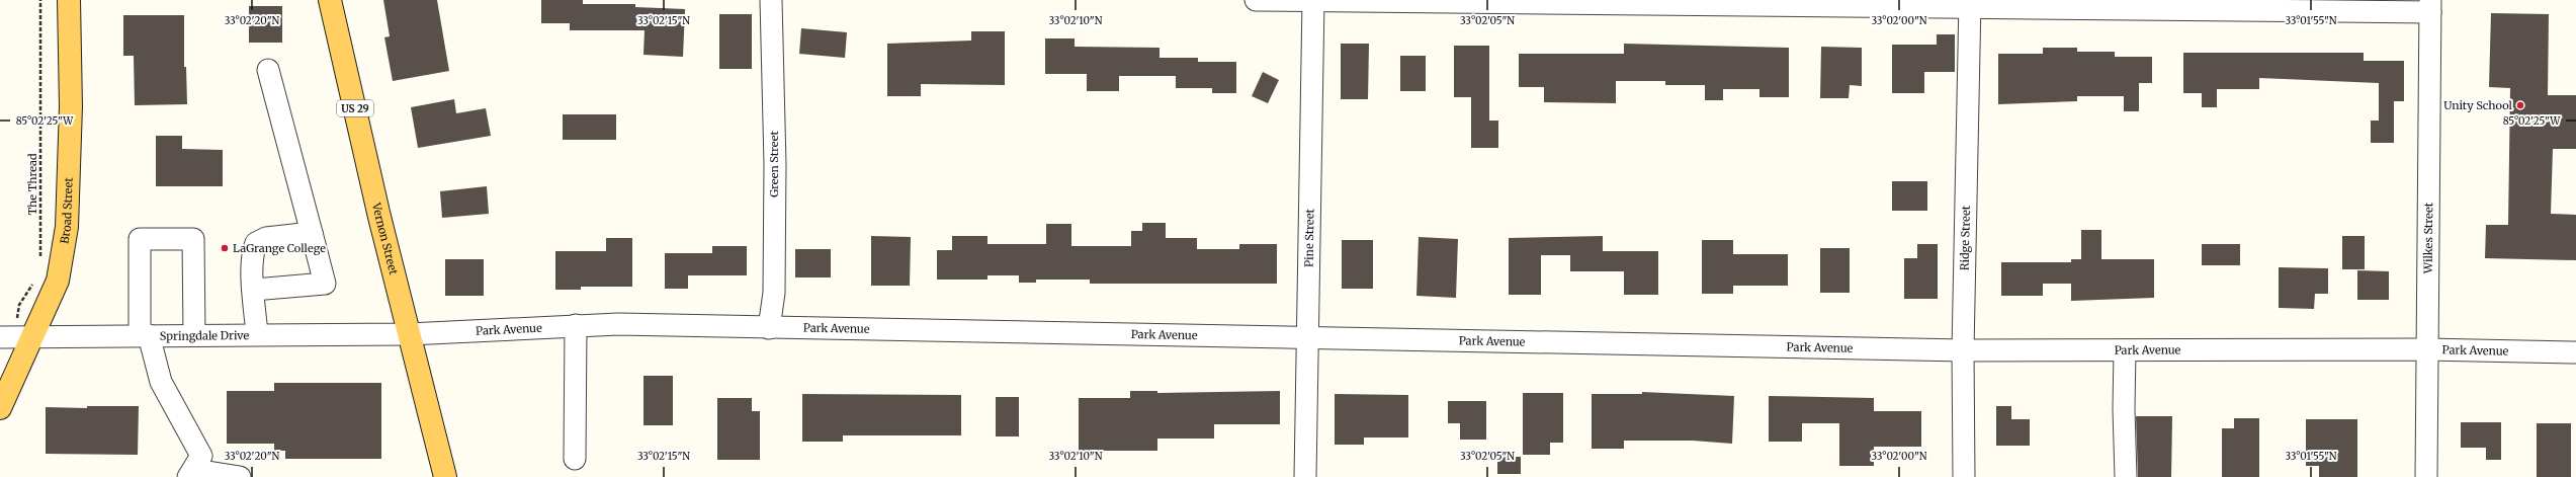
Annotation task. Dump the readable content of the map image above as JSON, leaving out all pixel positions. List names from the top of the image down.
{
  "streets": {
    "main road": ["US 29", "Broad Street", "Vernon Street"],
    "street": [
      "Green Street",
      "Pine Street",
      "Ridge Street",
      "Wilkes Street",
      "Park Avenue",
      "Springdale Drive"
    ],
    "path": ["The Thread"]
  },
  "crossings": [
    ["Green Street", "Park Avenue"],
    ["Broad Street", "Springdale Drive"],
    ["Pine Street", "Park Avenue"],
    ["Ridge Street", "Park Avenue"],
    ["Wilkes Street", "Park Avenue"],
    ["Vernon Street", "Park Avenue"],
    ["Vernon Street", "Springdale Drive"],
    ["Park Avenue", "Springdale Drive"]
  ],
  "places": ["Unity School", "LaGrange College"],
  "coordinates": [
    "33°02'20\"N",
    "33°02'15\"N",
    "33°02'10\"N",
    "33°02'05\"N",
    "33°02'00\"N",
    "33°01'55\"N",
    "85°02'25\"W"
  ]
}
